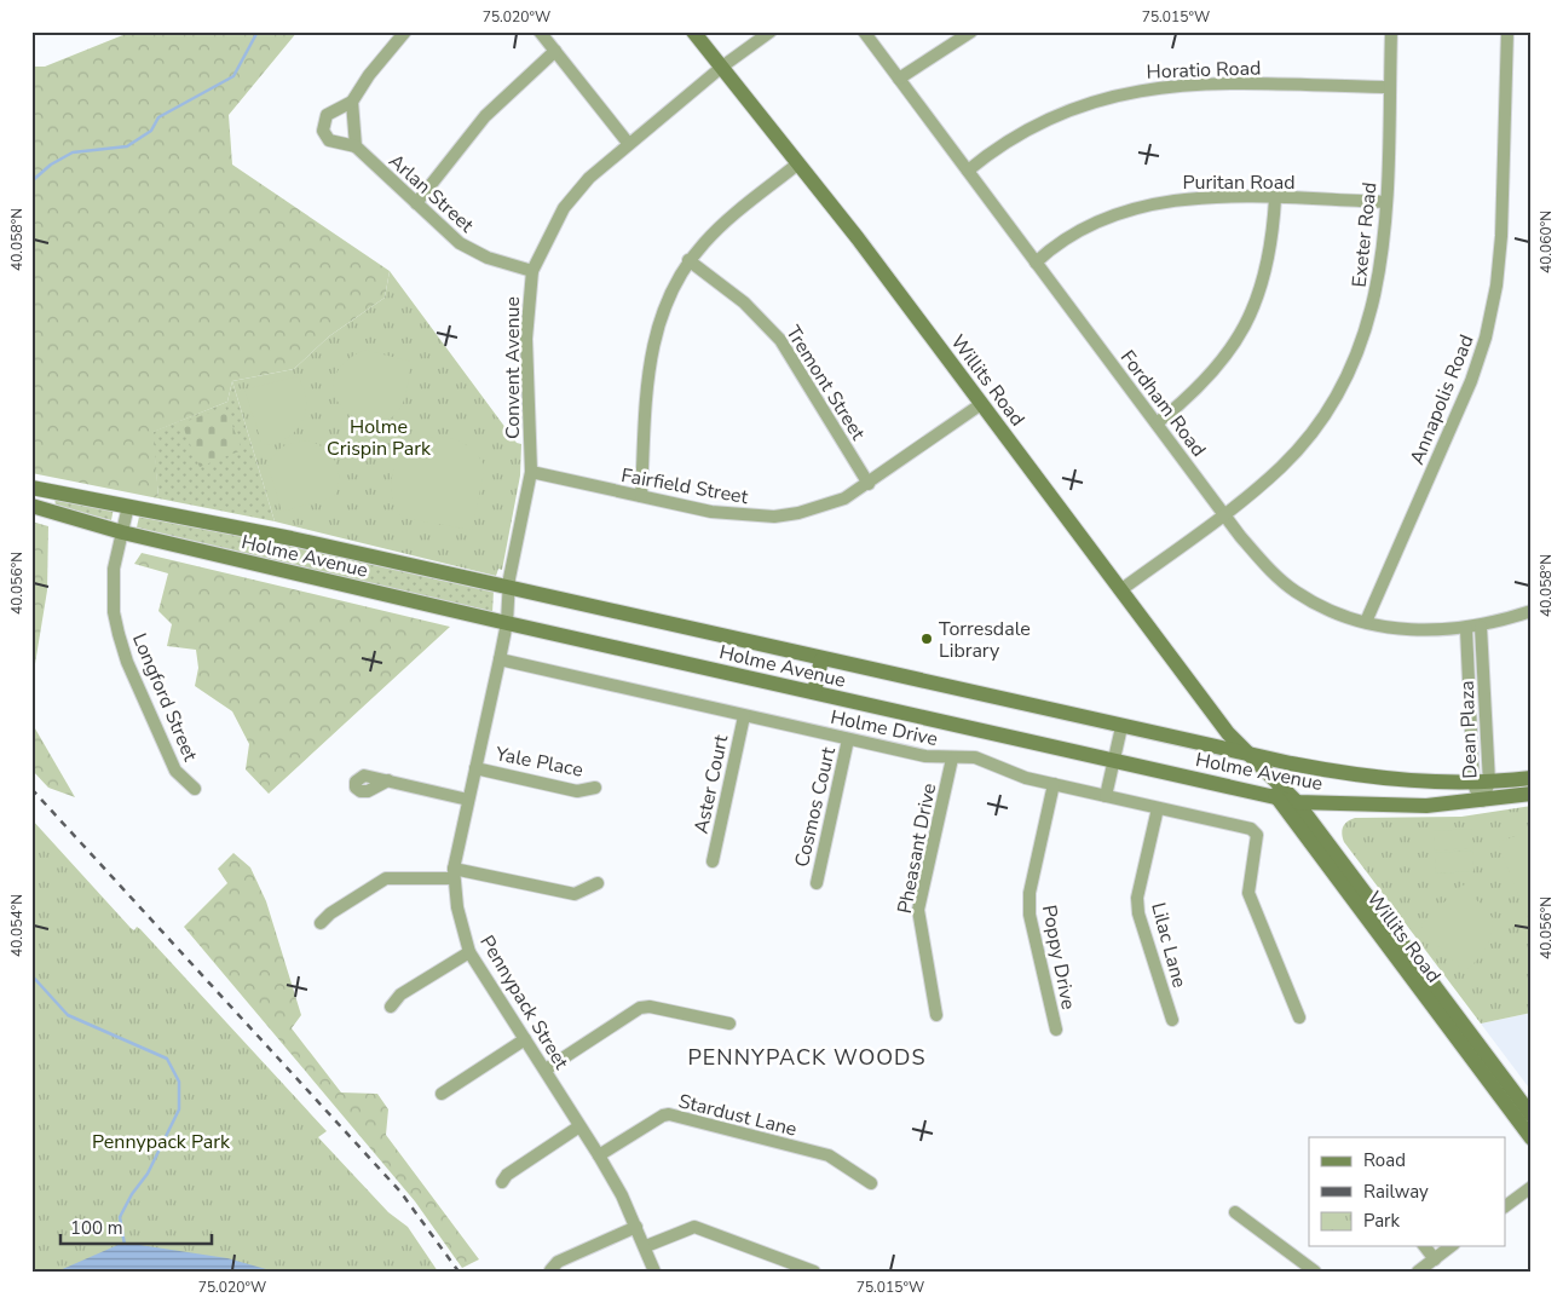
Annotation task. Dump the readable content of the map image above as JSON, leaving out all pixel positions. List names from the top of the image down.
{
  "streets": {
    "main road": ["Willits Road", "Holme Avenue"],
    "street": [
      "Horatio Road",
      "Puritan Road",
      "Arlan Street",
      "Exeter Road",
      "Convent Avenue",
      "Tremont Street",
      "Annapolis Road",
      "Fordham Road",
      "Fairfield Street",
      "Longford Street",
      "Holme Drive",
      "Dean Plaza",
      "Yale Place",
      "Aster Court",
      "Cosmos Court",
      "Pheasant Drive",
      "Lilac Lane",
      "Poppy Drive",
      "Pennypack Street",
      "Stardust Lane"
    ]
  },
  "crossings": [
    ["Horatio Road", "Exeter Road"],
    ["Horatio Road", "Fordham Road"],
    ["Puritan Road", "Exeter Road"],
    ["Puritan Road", "Fordham Road"],
    ["Arlan Street", "Convent Avenue"],
    ["Exeter Road", "Willits Road"],
    ["Exeter Road", "Fordham Road"],
    ["Convent Avenue", "Willits Road"],
    ["Convent Avenue", "Fairfield Street"],
    ["Convent Avenue", "Holme Avenue"],
    ["Convent Avenue", "Pennypack Street"],
    ["Willits Road", "Fairfield Street"],
    ["Willits Road", "Holme Avenue"],
    ["Tremont Street", "Fairfield Street"],
    ["Annapolis Road", "Fordham Road"],
    ["Fordham Road", "Dean Plaza"],
    ["Holme Avenue", "Longford Street"],
    ["Holme Avenue", "Dean Plaza"],
    ["Holme Avenue", "Pennypack Street"],
    ["Holme Drive", "Aster Court"],
    ["Holme Drive", "Cosmos Court"],
    ["Holme Drive", "Pheasant Drive"],
    ["Holme Drive", "Lilac Lane"],
    ["Holme Drive", "Poppy Drive"],
    ["Holme Drive", "Pennypack Street"],
    ["Yale Place", "Pennypack Street"],
    ["Pennypack Street", "Stardust Lane"]
  ],
  "districts": ["PENNYPACK WOODS"],
  "parks": ["Holme Crispin Park", "Pennypack Park"],
  "places": ["Torresdale Library"],
  "legend": ["Road", "Railway", "Park"],
  "scale_bar": "100 m",
  "coordinates": [
    "75.020°W",
    "75.015°W",
    "40.058°N",
    "40.060°N",
    "40.056°N",
    "40.054°N"
  ]
}
